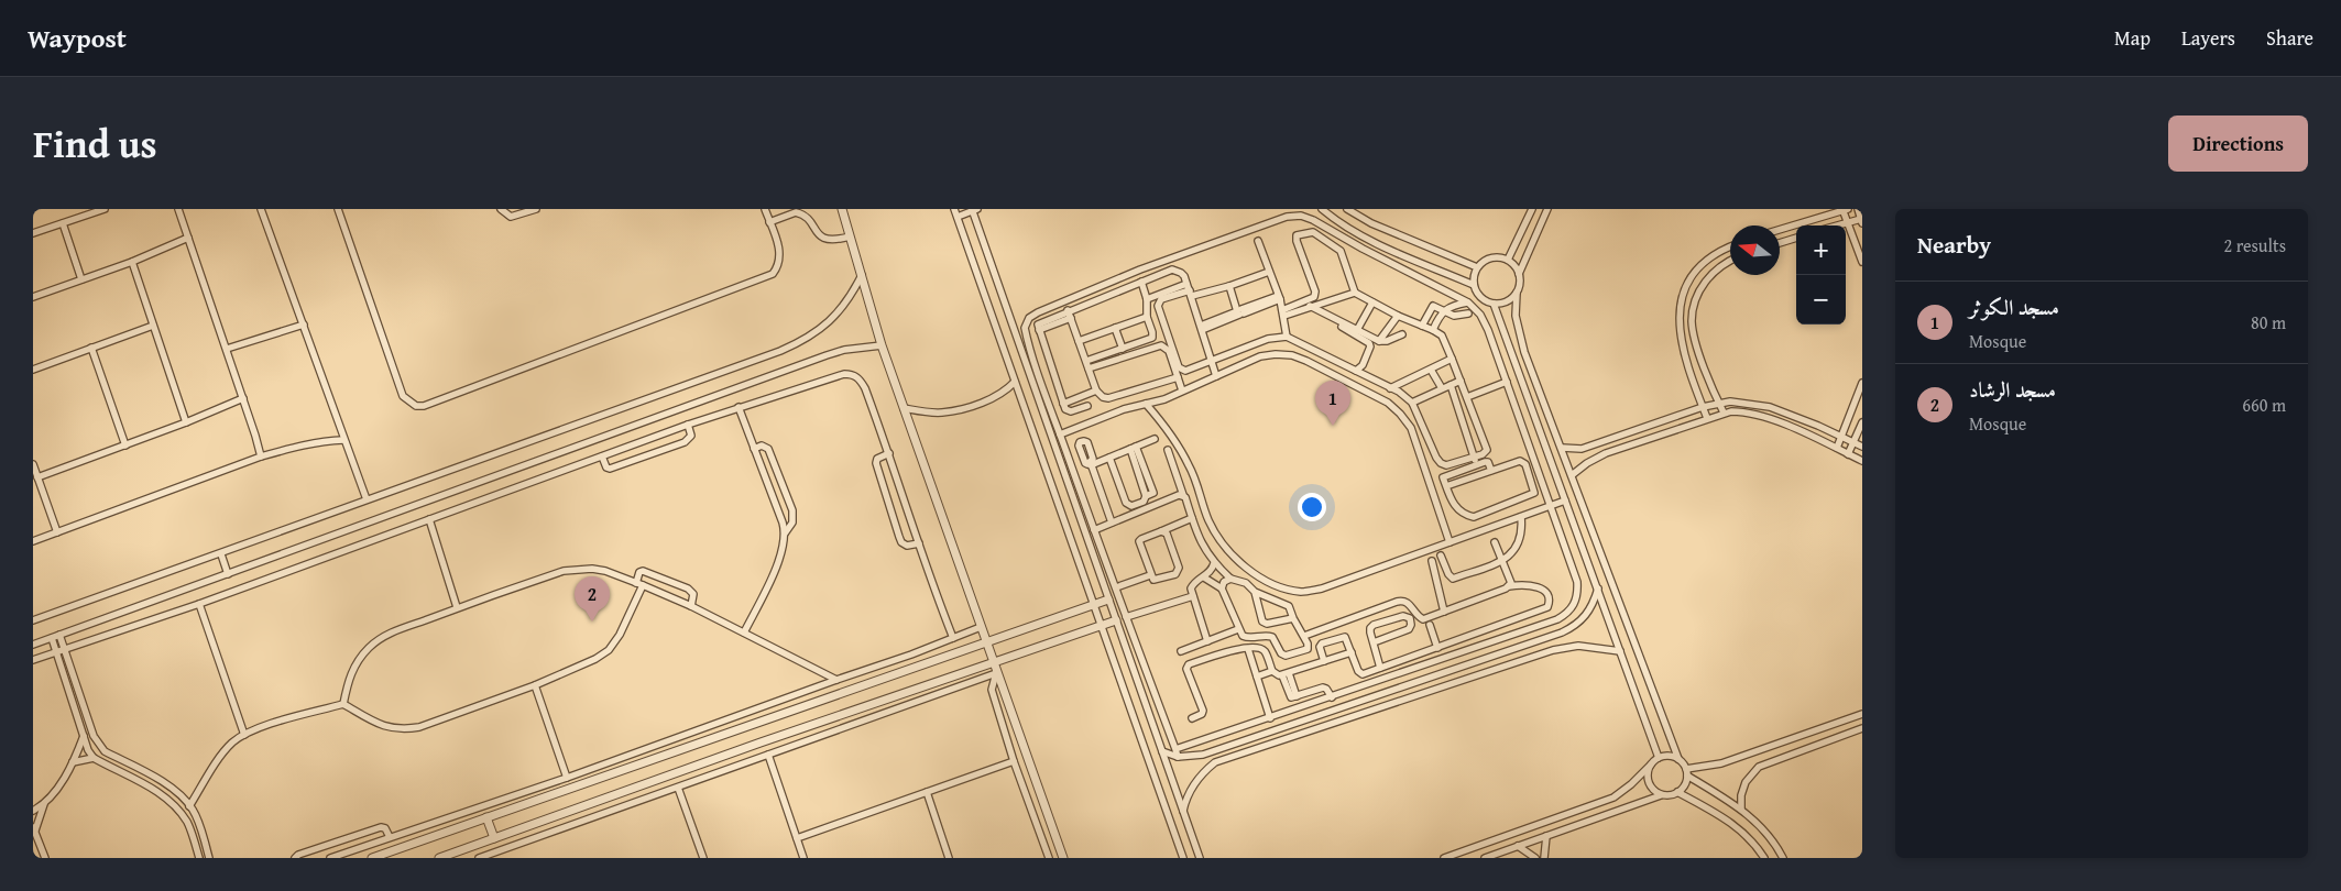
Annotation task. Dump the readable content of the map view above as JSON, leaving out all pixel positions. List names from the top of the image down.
{
  "north": "left",
  "page": {
    "header": "Waypost",
    "nav": ["Map", "Layers", "Share"],
    "title": "Find us",
    "buttons": "Directions",
    "heading": ["Nearby", "2 results"],
    "map_buttons": ["+", "−"],
    "list": [
      {
        "mark": "1",
        "name": "مسجد الكوثر",
        "note": "Mosque",
        "value": "80 m"
      },
      {
        "mark": "2",
        "name": "مسجد الرشاد",
        "note": "Mosque",
        "value": "660 m"
      }
    ],
    "pins": ["1", "2"]
  }
}
